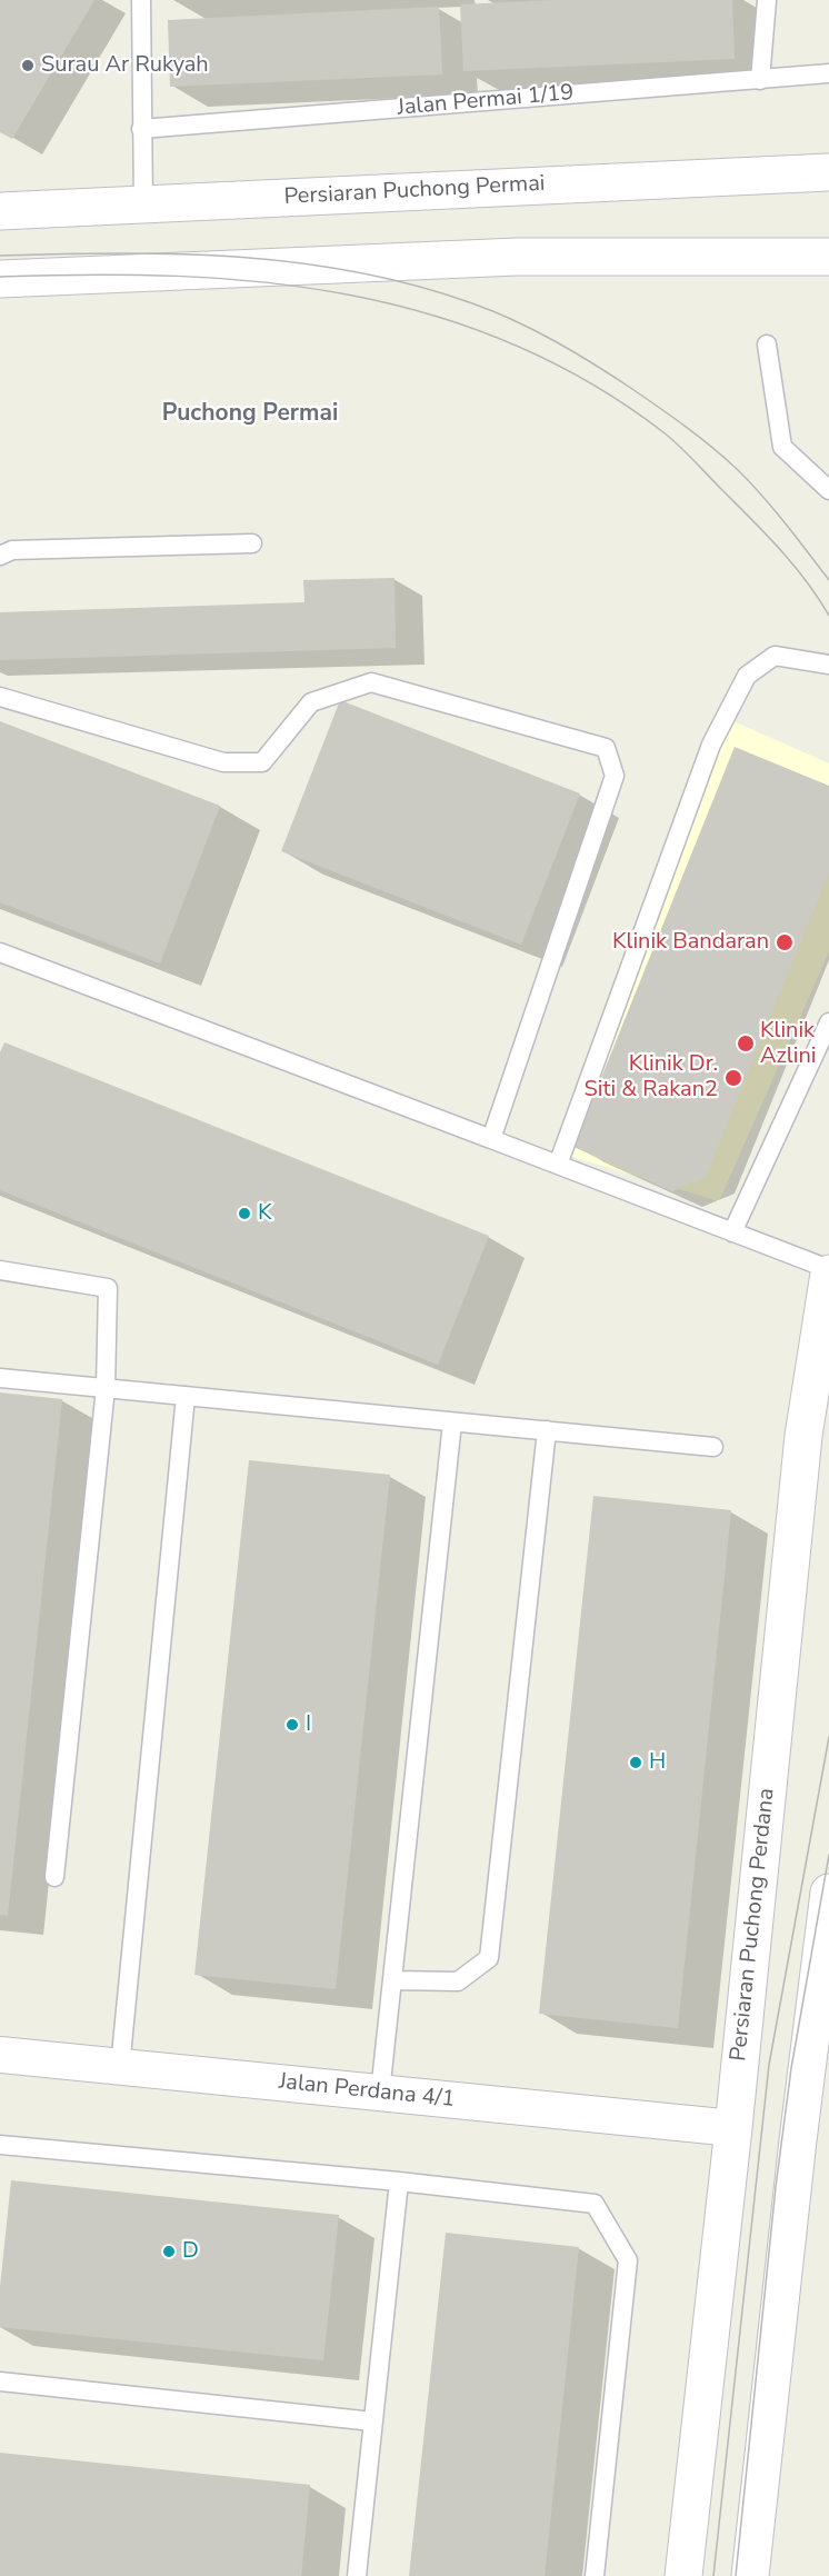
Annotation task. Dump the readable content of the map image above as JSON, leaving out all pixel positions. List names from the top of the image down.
{
  "streets": {
    "main road": ["Persiaran Puchong Permai", "Persiaran Puchong Perdana"],
    "street": ["Jalan Perdana 4/1"],
    "lane": ["Jalan Permai 1/19"]
  },
  "crossings": [
    ["Persiaran Puchong Perdana", "Jalan Perdana 4/1"]
  ],
  "districts": ["Puchong Permai"],
  "places": [
    "Surau Ar Rukyah",
    "Klinik Bandaran",
    "Klinik Azlini",
    "Klinik Dr. Siti & Rakan2",
    "K",
    "I",
    "H",
    "D"
  ]
}
